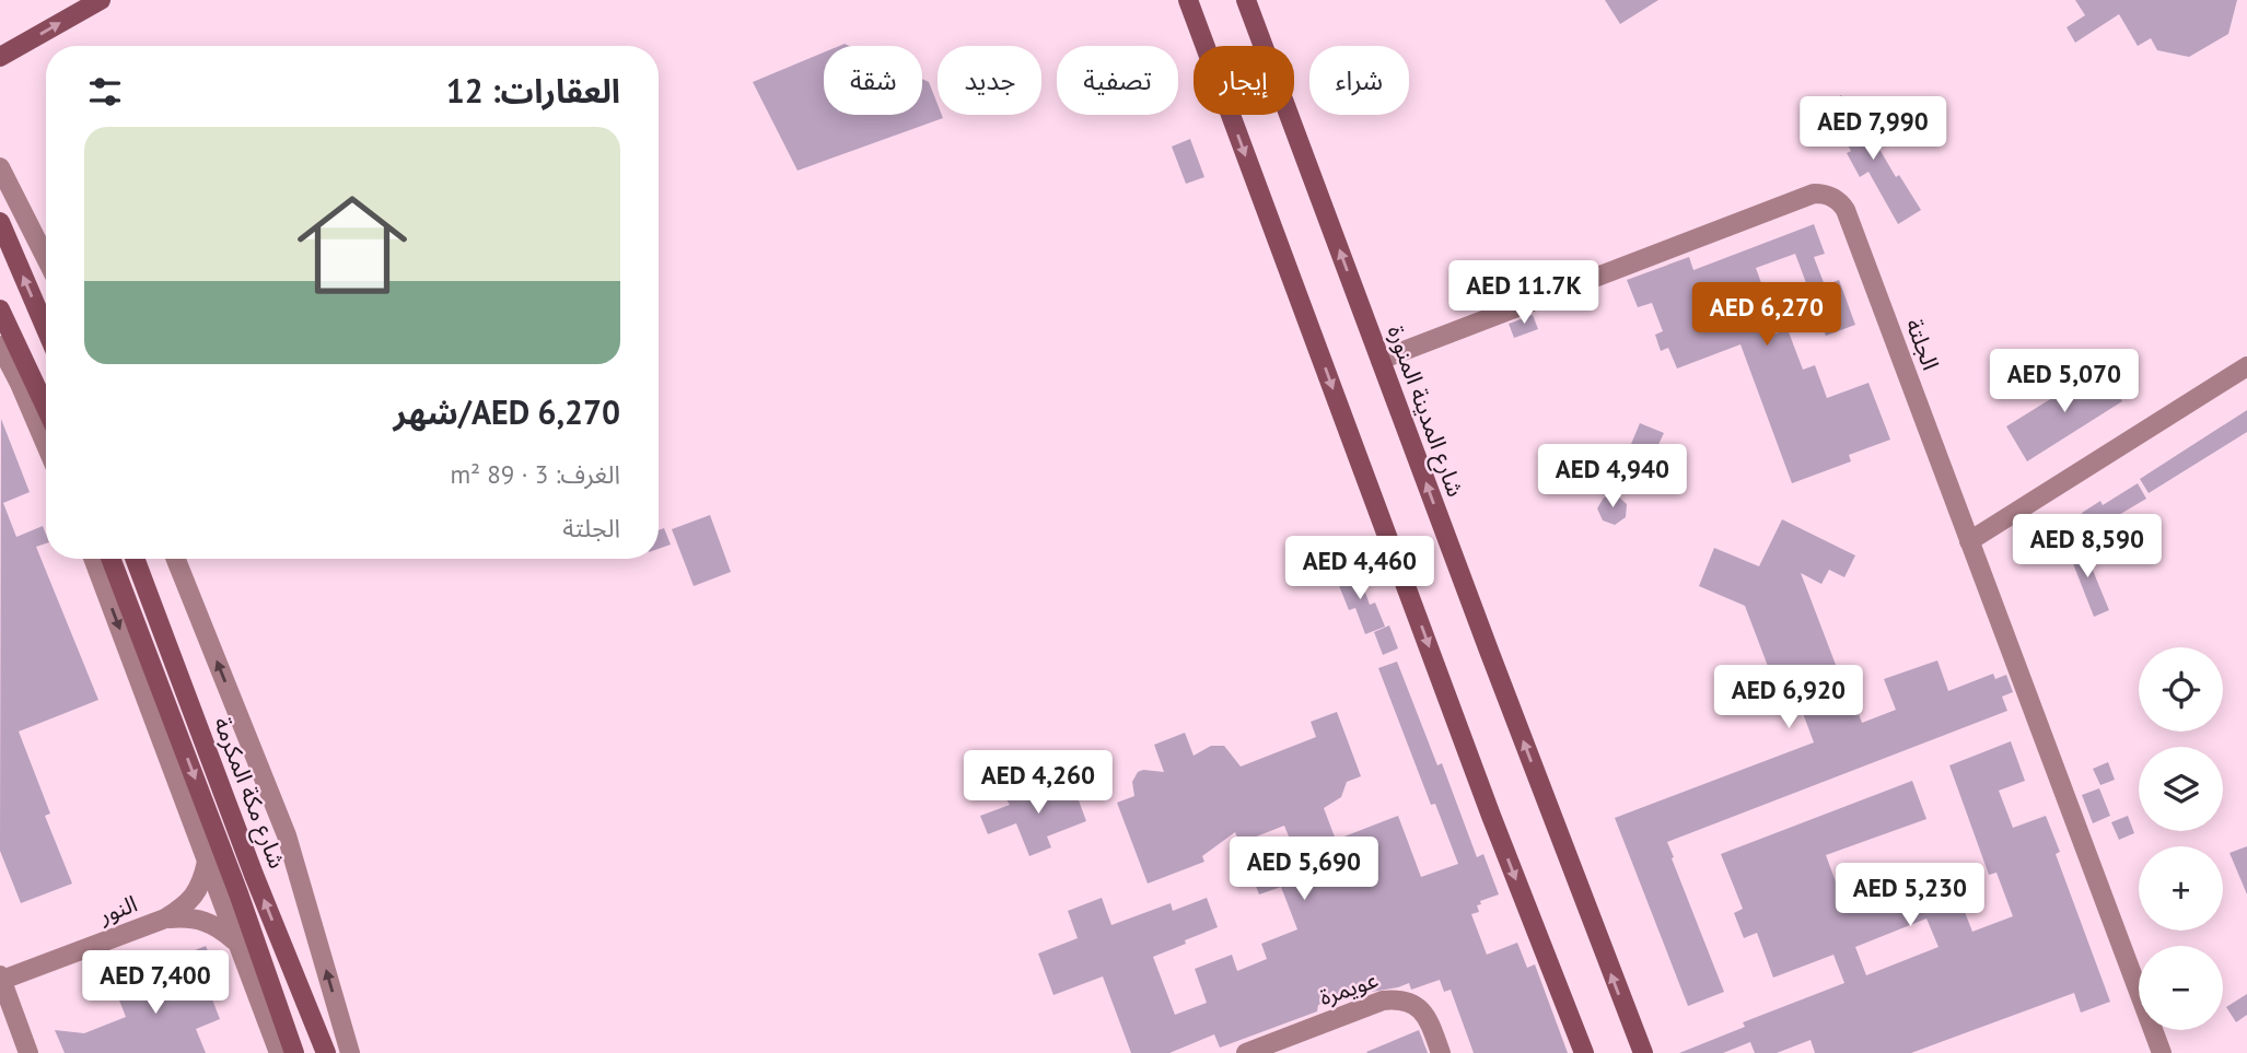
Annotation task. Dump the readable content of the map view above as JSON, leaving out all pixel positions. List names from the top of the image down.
{
  "streets": {
    "street": [
      "الجلتة",
      "شارع المدينة المنورة",
      "شارع مكة المكرمة",
      "النور",
      "عويمرة"
    ]
  },
  "crossings": [
    ["الجلتة", "شارع المدينة المنورة"]
  ],
  "page": {
    "chip": [
      "شراء",
      "إيجار",
      "تصفية",
      "جديد",
      "شقة"
    ],
    "heading": "العقارات: 12",
    "price": [
      "AED 7,990",
      "AED 11.7K",
      "AED 6,270",
      "AED 5,070",
      "AED 4,940",
      "AED 8,590",
      "AED 4,460",
      "AED 6,920",
      "AED 4,260",
      "AED 5,690",
      "AED 5,230",
      "AED 7,400"
    ],
    "list": [
      {
        "name": "AED 6,270/شهر",
        "note": "الغرف: 3 · 89 m² · الجلتة"
      }
    ],
    "map_buttons": ["+", "−"]
  }
}
